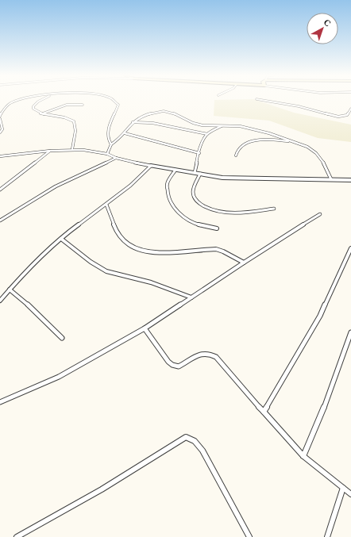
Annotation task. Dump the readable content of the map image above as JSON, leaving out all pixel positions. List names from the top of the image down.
{
  "north": "top right"
}
